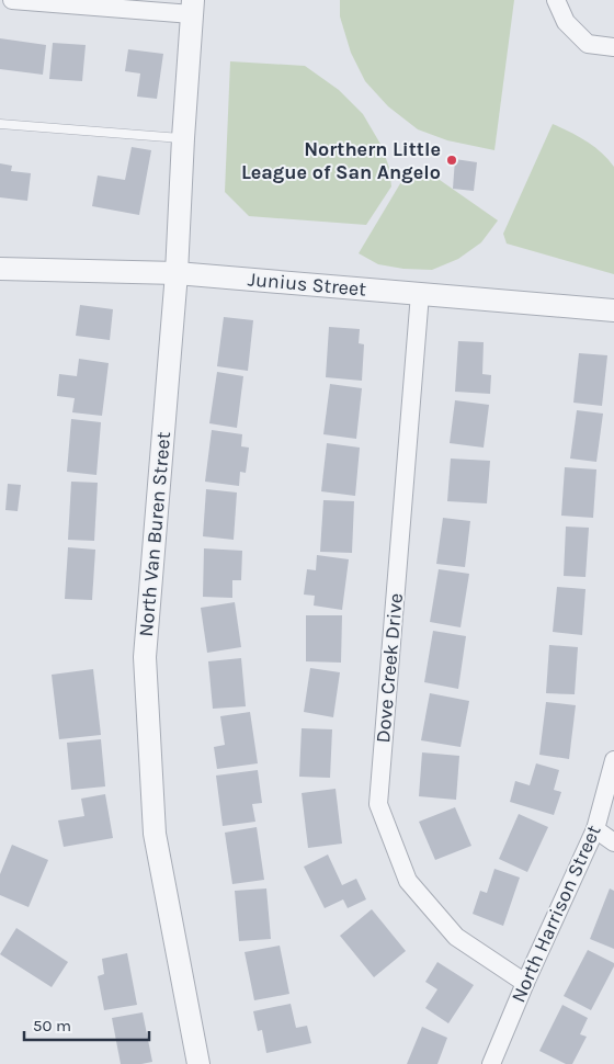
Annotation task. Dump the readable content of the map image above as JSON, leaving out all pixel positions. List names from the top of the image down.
{
  "streets": {
    "street": [
      "Junius Street",
      "North Van Buren Street",
      "Dove Creek Drive",
      "North Harrison Street"
    ]
  },
  "crossings": [
    ["Junius Street", "North Van Buren Street"],
    ["Junius Street", "Dove Creek Drive"],
    ["Dove Creek Drive", "North Harrison Street"]
  ],
  "places": ["Northern Little League of San Angelo"],
  "scale_bar": "50 m"
}
